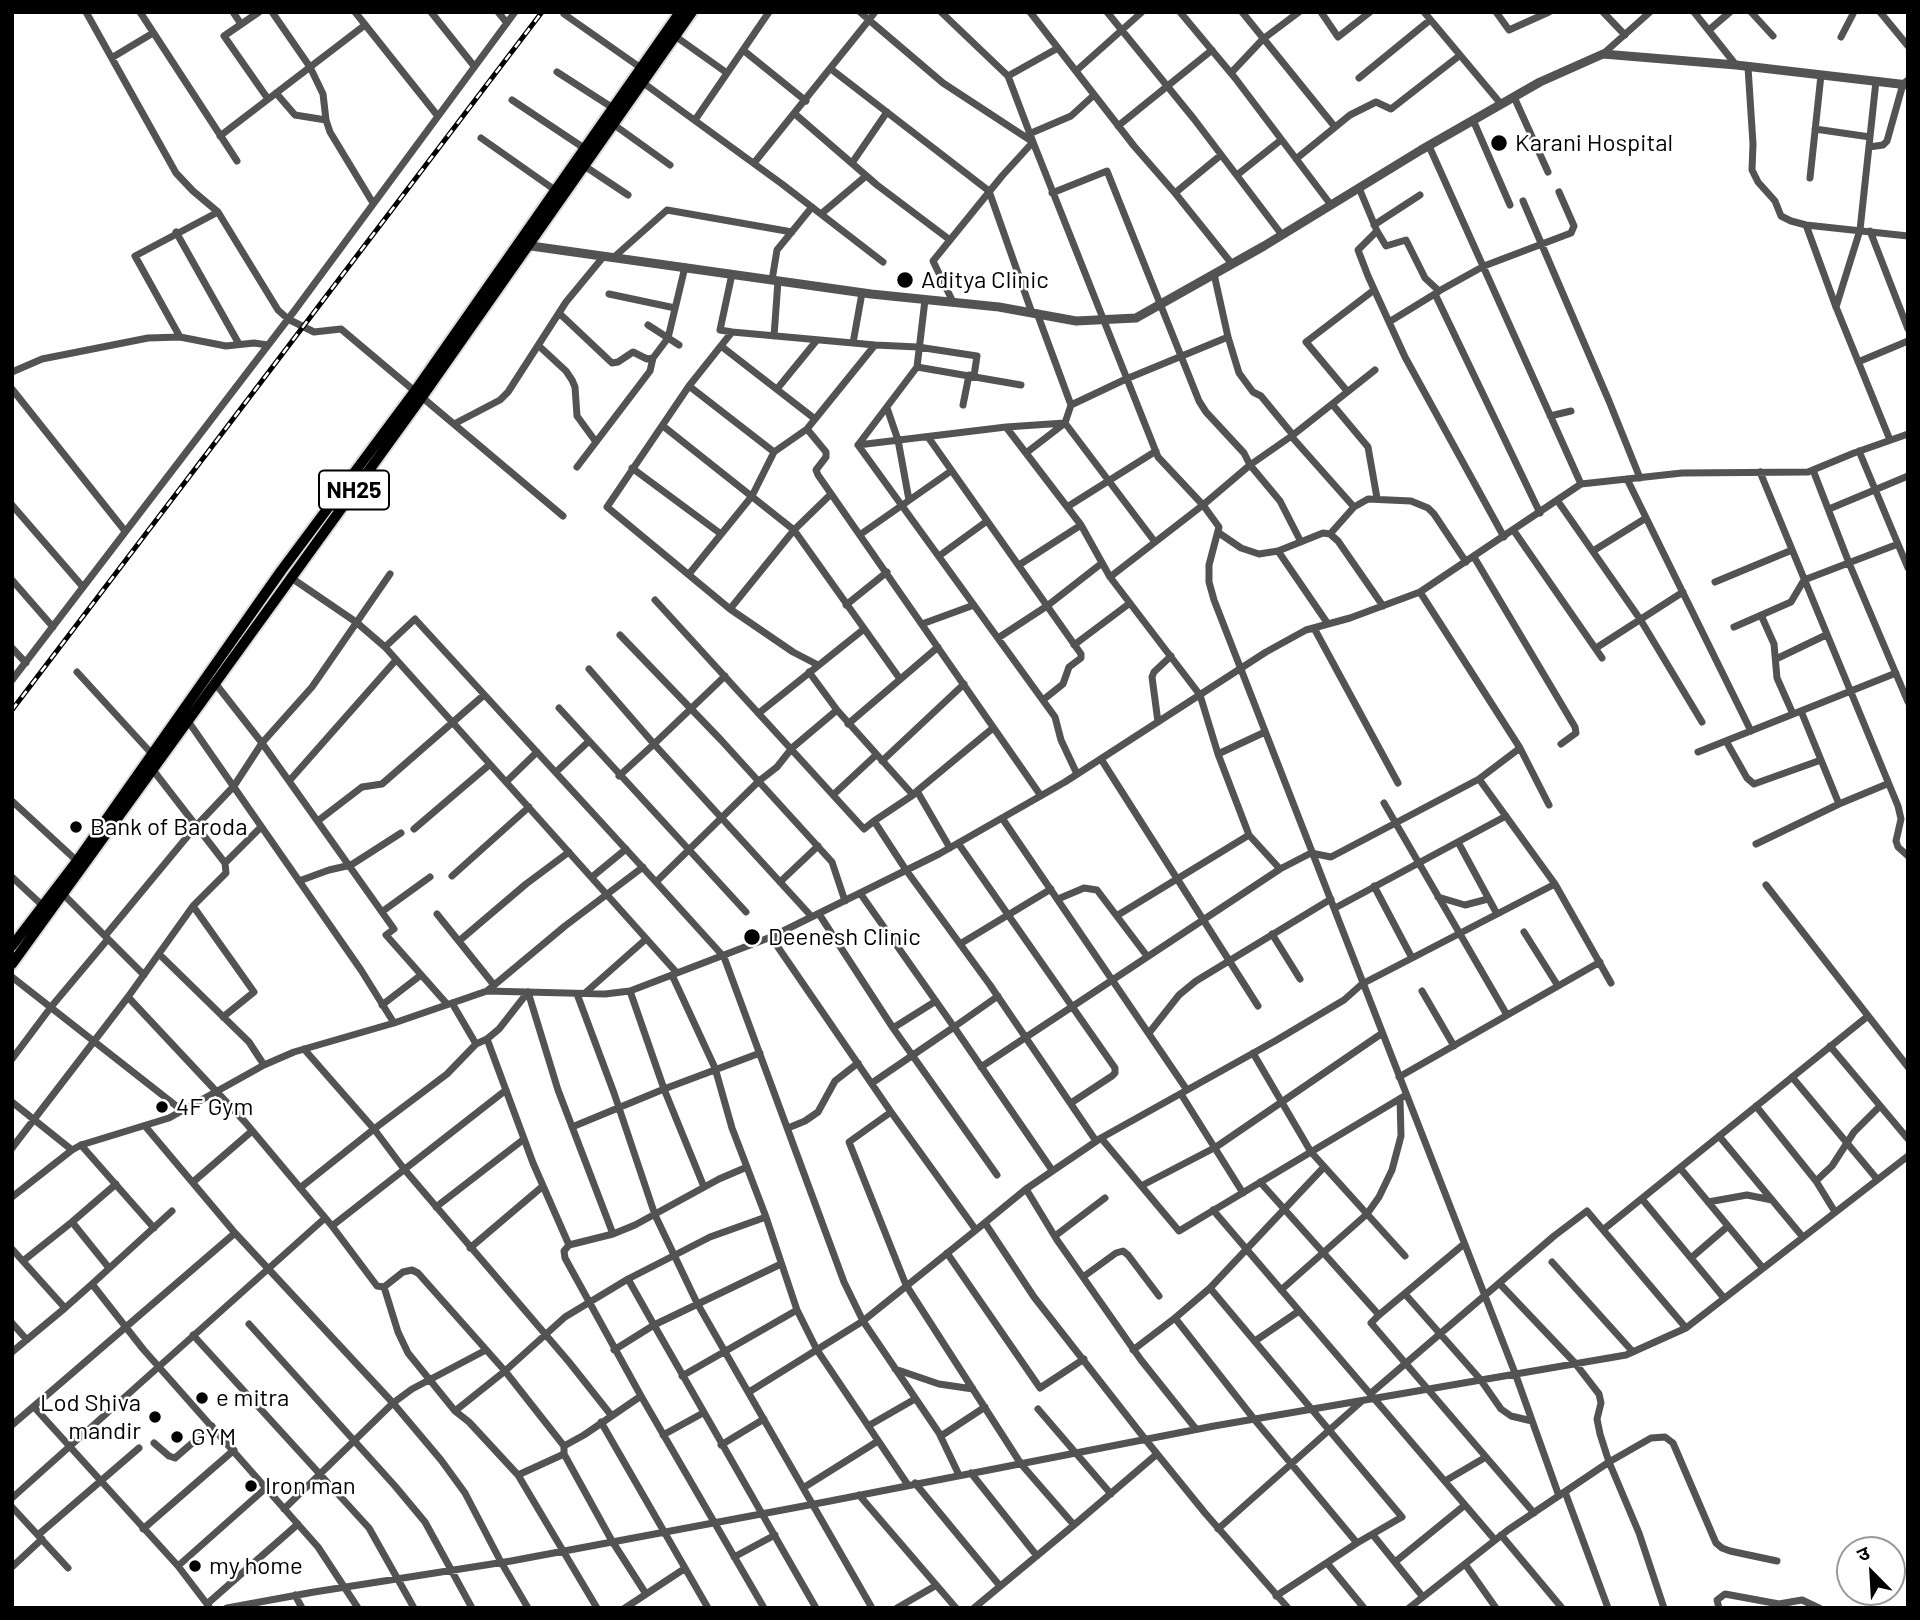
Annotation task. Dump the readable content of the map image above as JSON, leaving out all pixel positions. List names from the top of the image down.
{
  "streets": {
    "main road": ["NH25"]
  },
  "places": [
    "Karani Hospital",
    "Aditya Clinic",
    "Bank of Baroda",
    "Deenesh Clinic",
    "4F Gym",
    "e mitra",
    "Lod Shiva mandir",
    "GYM",
    "Iron man",
    "my home"
  ],
  "north": "top left"
}
